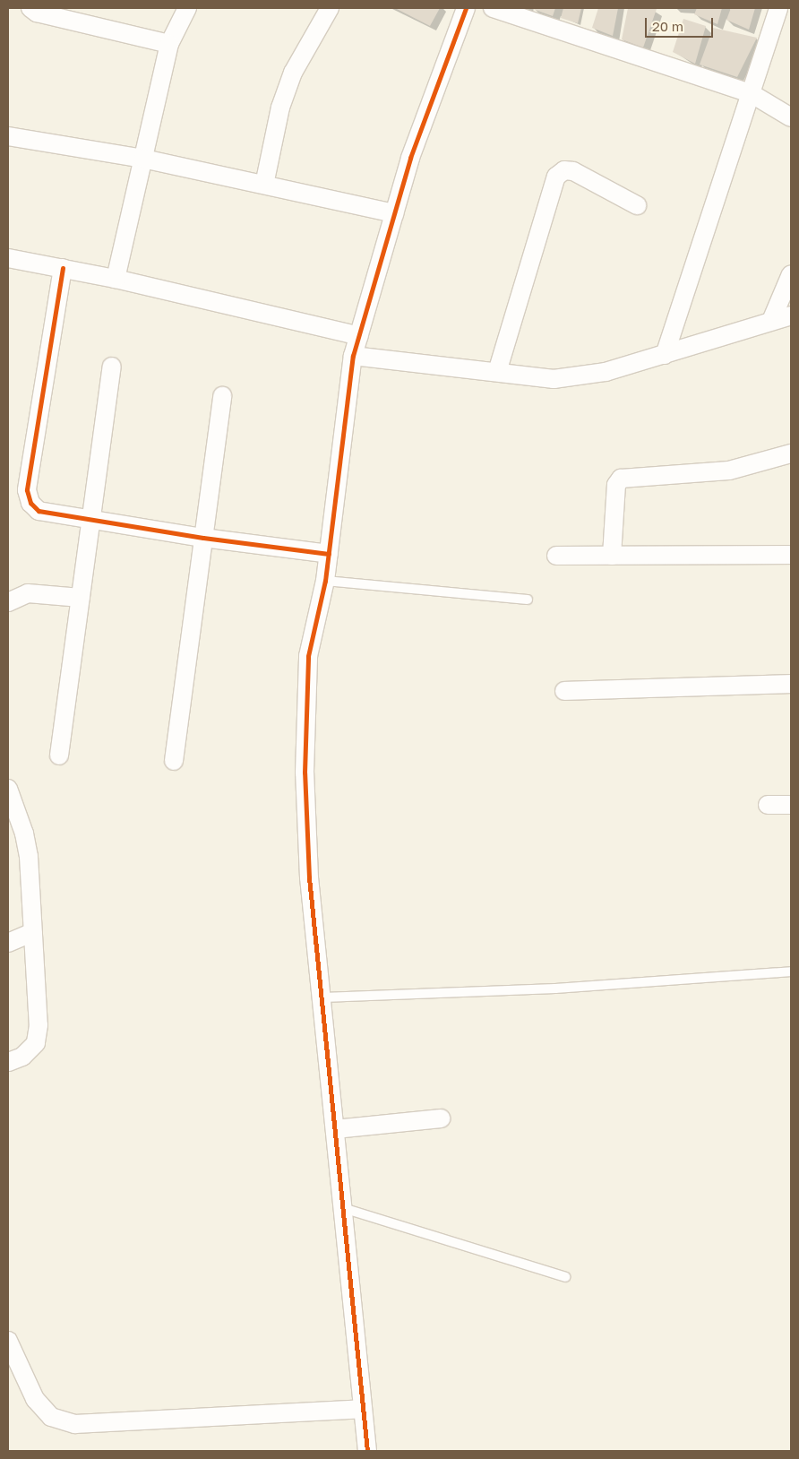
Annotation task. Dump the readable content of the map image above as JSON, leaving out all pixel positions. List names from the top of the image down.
{
  "scale_bar": "20 m"
}
